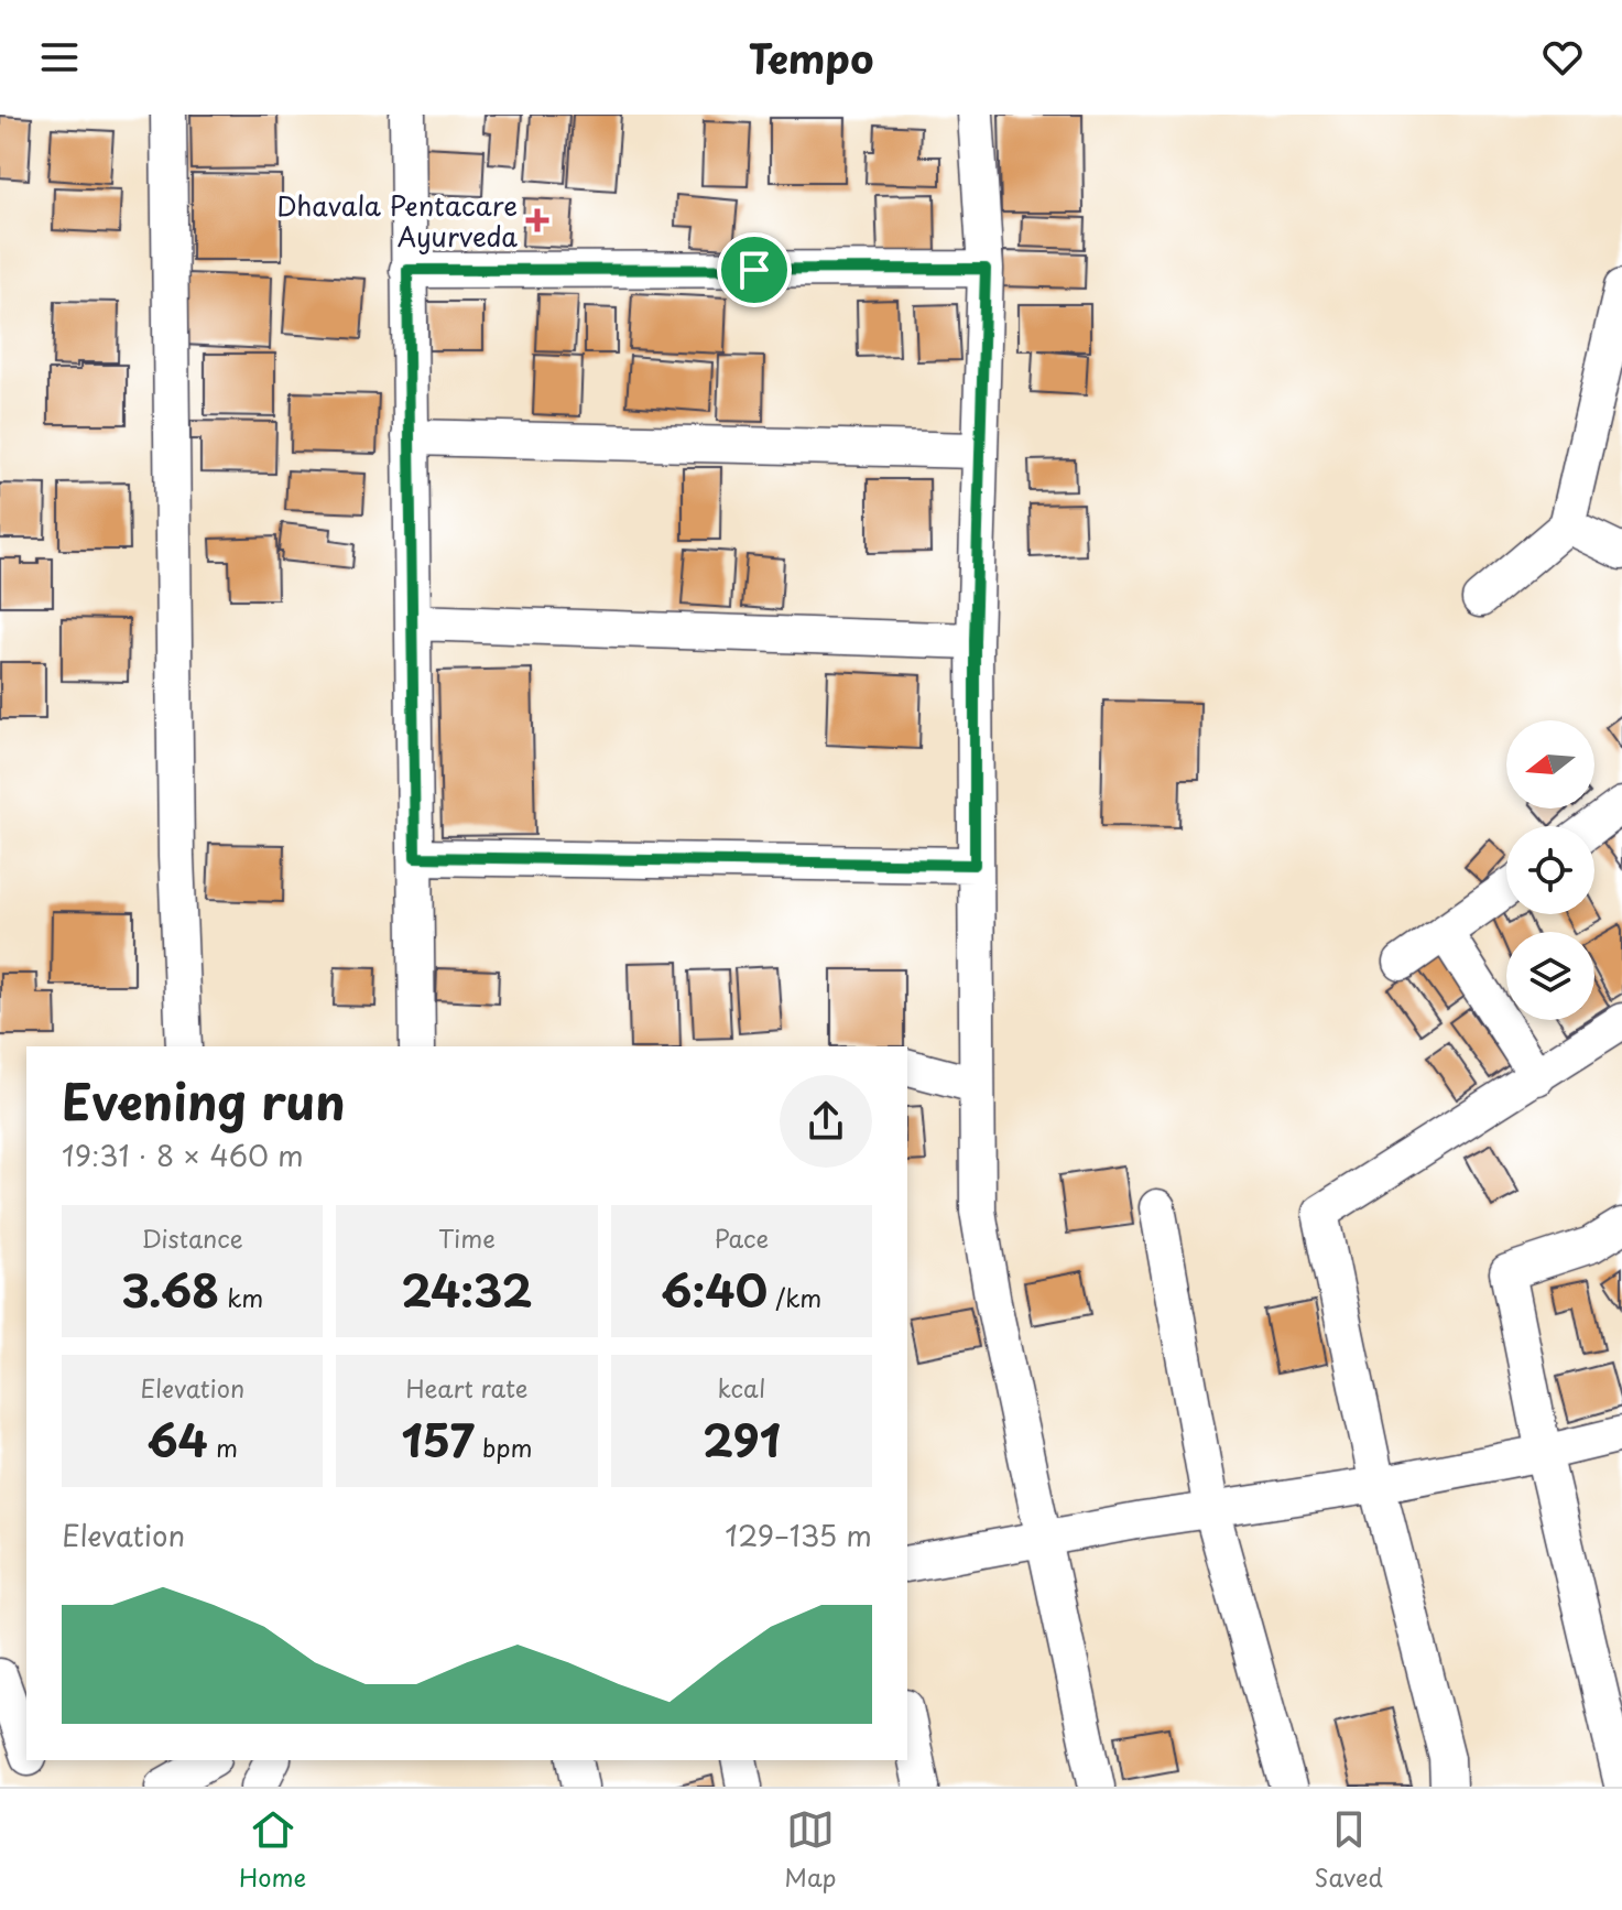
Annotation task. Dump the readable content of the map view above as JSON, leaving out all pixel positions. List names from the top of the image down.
{
  "places": {
    "health": ["Dhavala Pentacare Ayurveda"]
  },
  "north": "left",
  "page": {
    "header": "Tempo",
    "heading": ["Evening run", "19:31 · 8 × 460 m"],
    "stats": [
      ["Distance", "3.68 km"],
      ["Time", "24:32"],
      ["Pace", "6:40 /km"],
      ["Elevation", "64 m"],
      ["Heart rate", "157 bpm"],
      ["kcal", "291"]
    ],
    "chart": ["Elevation", "129–135 m"],
    "tabs": ["Home", "Map", "Saved"]
  }
}
